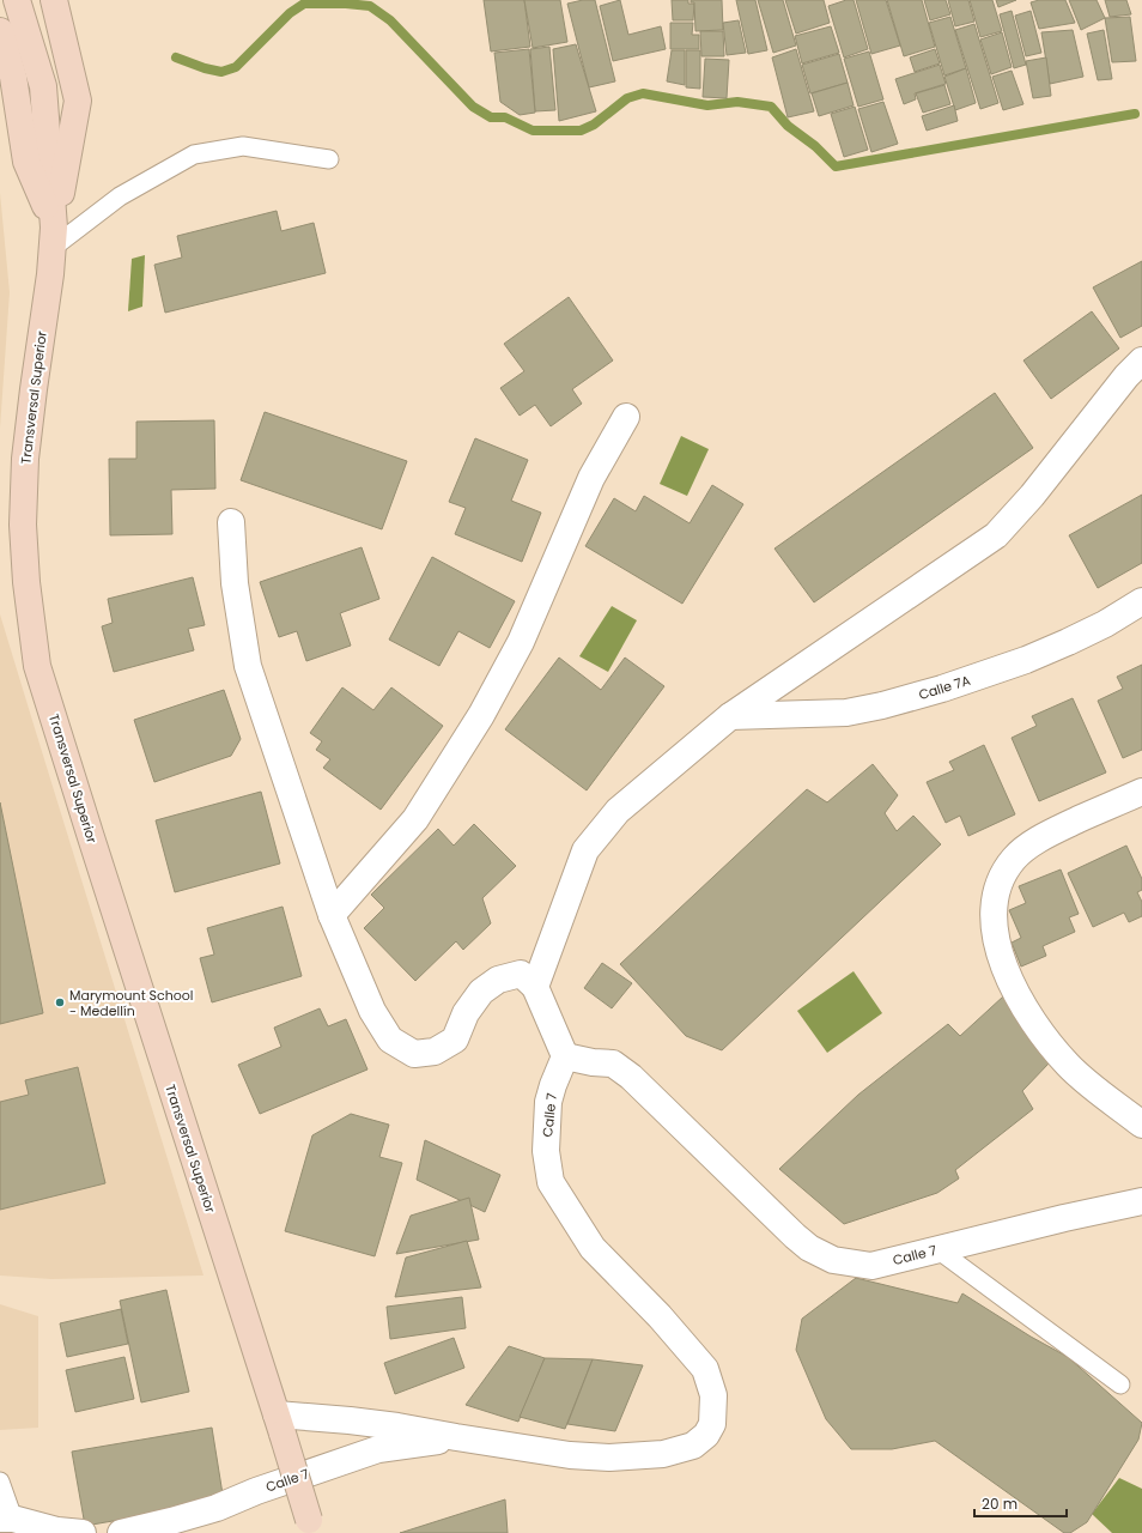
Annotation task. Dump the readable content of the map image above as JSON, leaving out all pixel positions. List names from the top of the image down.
{
  "streets": {
    "main road": ["Transversal Superior"],
    "street": ["Calle 7A", "Calle 7"]
  },
  "crossings": [
    ["Transversal Superior", "Calle 7"]
  ],
  "places": ["Marymount School - Medellín"],
  "scale_bar": "20 m"
}
